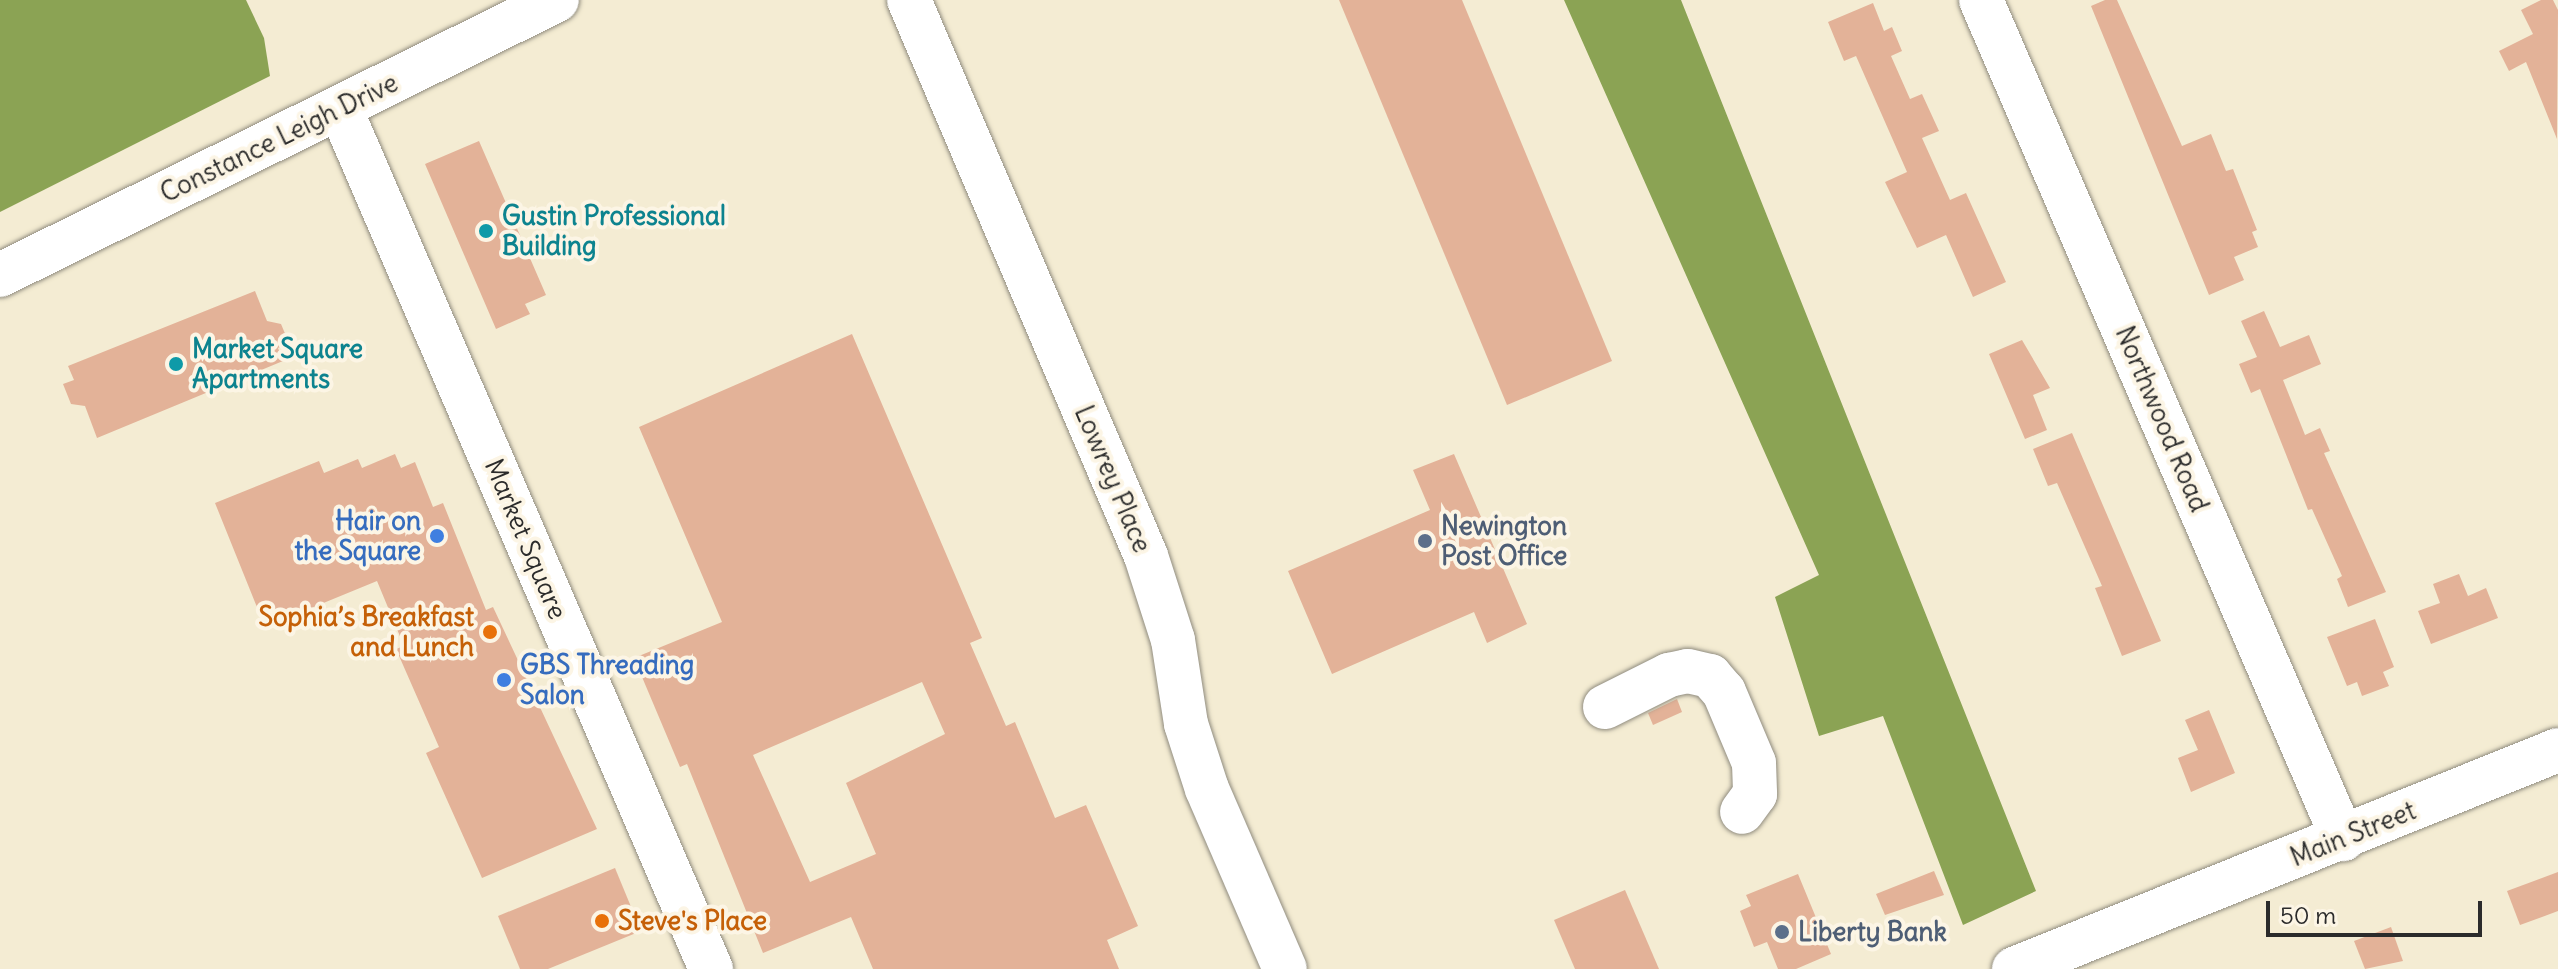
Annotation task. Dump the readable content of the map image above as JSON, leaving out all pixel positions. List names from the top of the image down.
{
  "streets": {
    "street": [
      "Constance Leigh Drive",
      "Northwood Road",
      "Lowrey Place",
      "Market Square",
      "Main Street"
    ]
  },
  "crossings": [
    ["Constance Leigh Drive", "Market Square"],
    ["Northwood Road", "Main Street"]
  ],
  "places": [
    "Gustin Professional Building",
    "Market Square Apartments",
    "Hair on the Square",
    "Newington Post Office",
    "Sophia’s Breakfast and Lunch",
    "GBS Threading Salon",
    "Steve's Place",
    "Liberty Bank"
  ],
  "scale_bar": "50 m"
}
